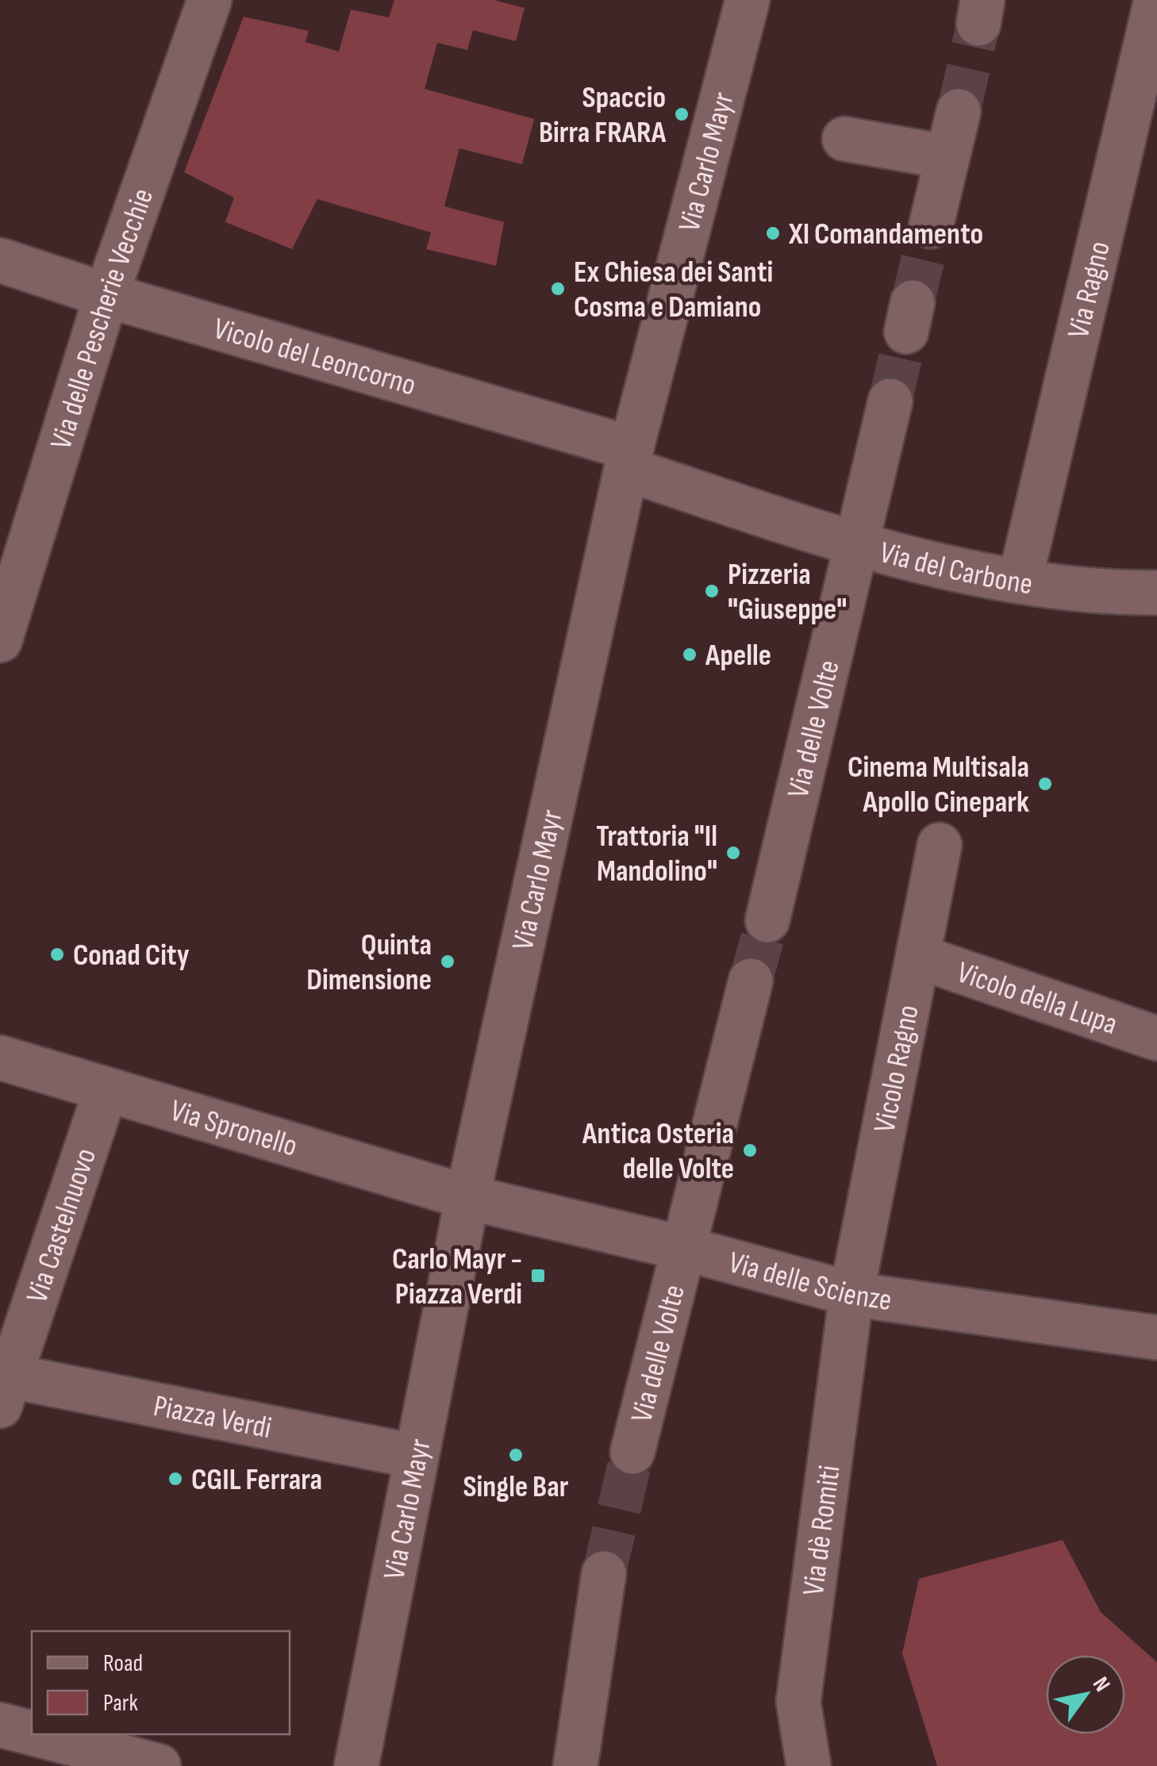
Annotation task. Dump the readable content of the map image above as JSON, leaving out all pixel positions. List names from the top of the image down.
{
  "streets": {
    "street": [
      "Via Carlo Mayr",
      "Via Ragno",
      "Via delle Pescherie Vecchie",
      "Vicolo del Leoncorno",
      "Via del Carbone",
      "Via delle Volte",
      "Vicolo della Lupa",
      "Vicolo Ragno",
      "Via Spronello",
      "Via Castelnuovo",
      "Via delle Scienze",
      "Piazza Verdi",
      "Via dè Romiti"
    ]
  },
  "crossings": [
    ["Via Carlo Mayr", "Vicolo del Leoncorno"],
    ["Via Carlo Mayr", "Via del Carbone"],
    ["Via Carlo Mayr", "Via Spronello"],
    ["Via Carlo Mayr", "Via delle Scienze"],
    ["Via Carlo Mayr", "Piazza Verdi"],
    ["Via Ragno", "Via del Carbone"],
    ["Via delle Pescherie Vecchie", "Vicolo del Leoncorno"],
    ["Vicolo del Leoncorno", "Via del Carbone"],
    ["Via del Carbone", "Via delle Volte"],
    ["Via delle Volte", "Via delle Scienze"],
    ["Vicolo della Lupa", "Vicolo Ragno"],
    ["Vicolo Ragno", "Via delle Scienze"],
    ["Vicolo Ragno", "Via dè Romiti"],
    ["Via Spronello", "Via Castelnuovo"],
    ["Via Spronello", "Via delle Scienze"],
    ["Via Castelnuovo", "Piazza Verdi"],
    ["Via delle Scienze", "Via dè Romiti"]
  ],
  "places": {
    "other": [
      "Spaccio Birra FRARA",
      "XI Comandamento",
      "Ex Chiesa dei Santi Cosma e Damiano",
      "Pizzeria \"Giuseppe\"",
      "Apelle",
      "Cinema Multisala Apollo Cinepark",
      "Trattoria \"Il Mandolino\"",
      "Conad City",
      "Quinta Dimensione",
      "Antica Osteria delle Volte",
      "Single Bar",
      "CGIL Ferrara"
    ],
    "transit": ["Carlo Mayr - Piazza Verdi"]
  },
  "legend": ["Road", "Park"],
  "north": "top right"
}
